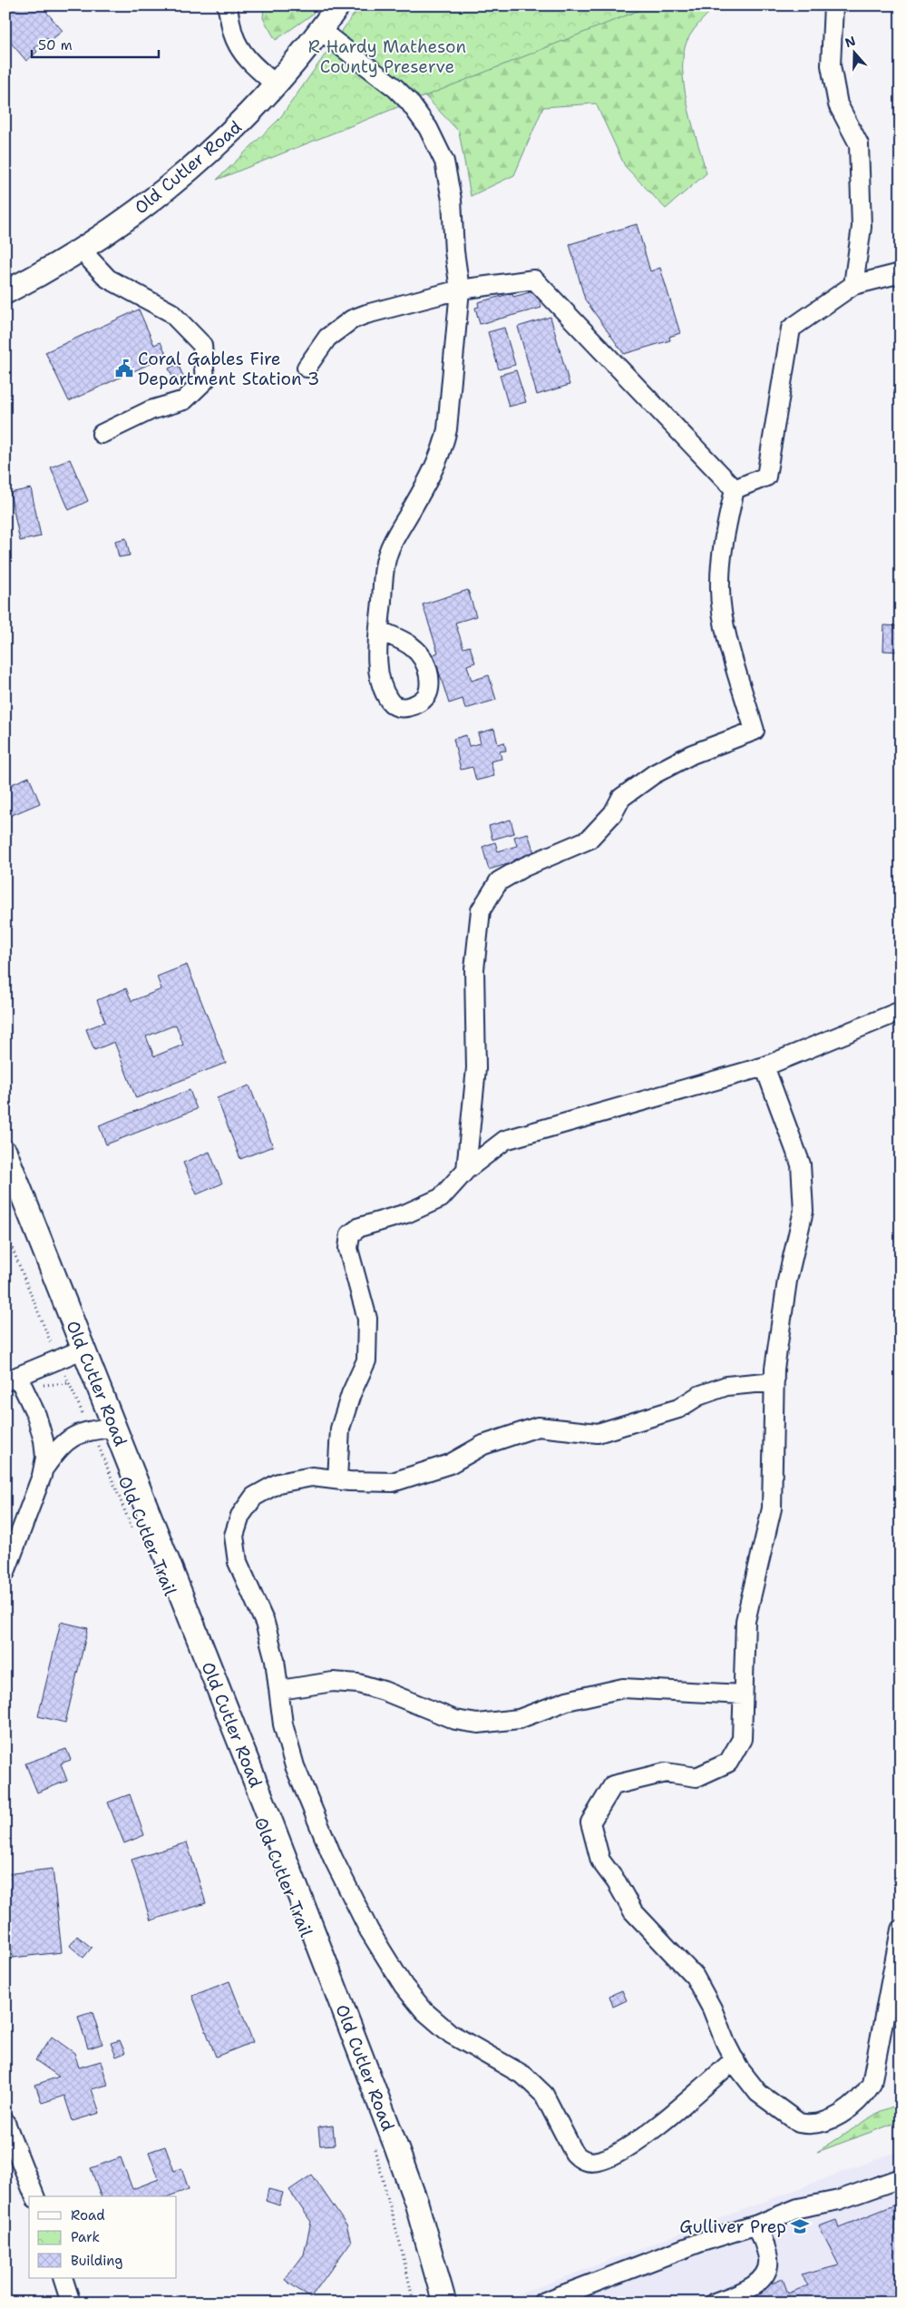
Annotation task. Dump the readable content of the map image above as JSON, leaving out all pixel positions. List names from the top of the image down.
{
  "streets": {
    "main road": ["Old Cutler Road"],
    "path": ["Old Cutler Trail"]
  },
  "parks": ["R Hardy Matheson County Preserve"],
  "places": {
    "public building": ["Coral Gables Fire Department Station 3"],
    "school or university": ["Gulliver Prep"]
  },
  "legend": ["Road", "Park", "Building"],
  "scale_bar": "50 m",
  "north": "top"
}
